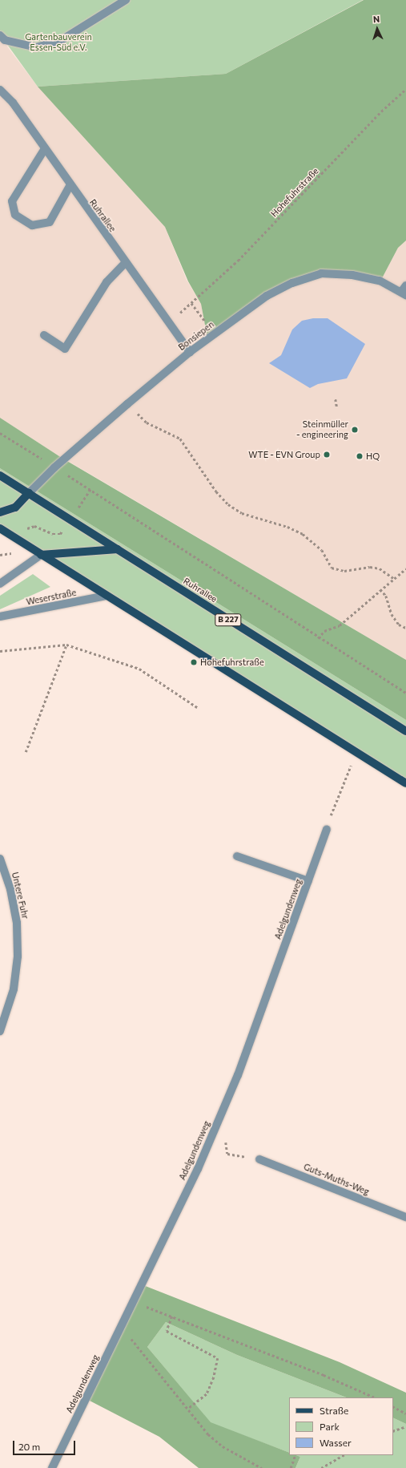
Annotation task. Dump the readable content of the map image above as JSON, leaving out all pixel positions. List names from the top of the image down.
{
  "streets": {
    "main road": ["Ruhrallee", "B 227"],
    "street": [
      "Bonsiepen",
      "Weserstraße",
      "Untere Fuhr",
      "Adelgundenweg",
      "Guts-Muths-Weg"
    ],
    "path": ["Hohefuhrstraße"]
  },
  "crossings": [
    ["Hohefuhrstraße", "Bonsiepen"],
    ["Ruhrallee", "Bonsiepen"]
  ],
  "parks": ["Gartenbauverein Essen-Süd e.V."],
  "places": [
    "Steinmüller - engineering",
    "WTE - EVN Group",
    "HQ",
    "Hohefuhrstraße"
  ],
  "legend": ["Straße", "Park", "Wasser"],
  "scale_bar": "20 m",
  "north": "top"
}
